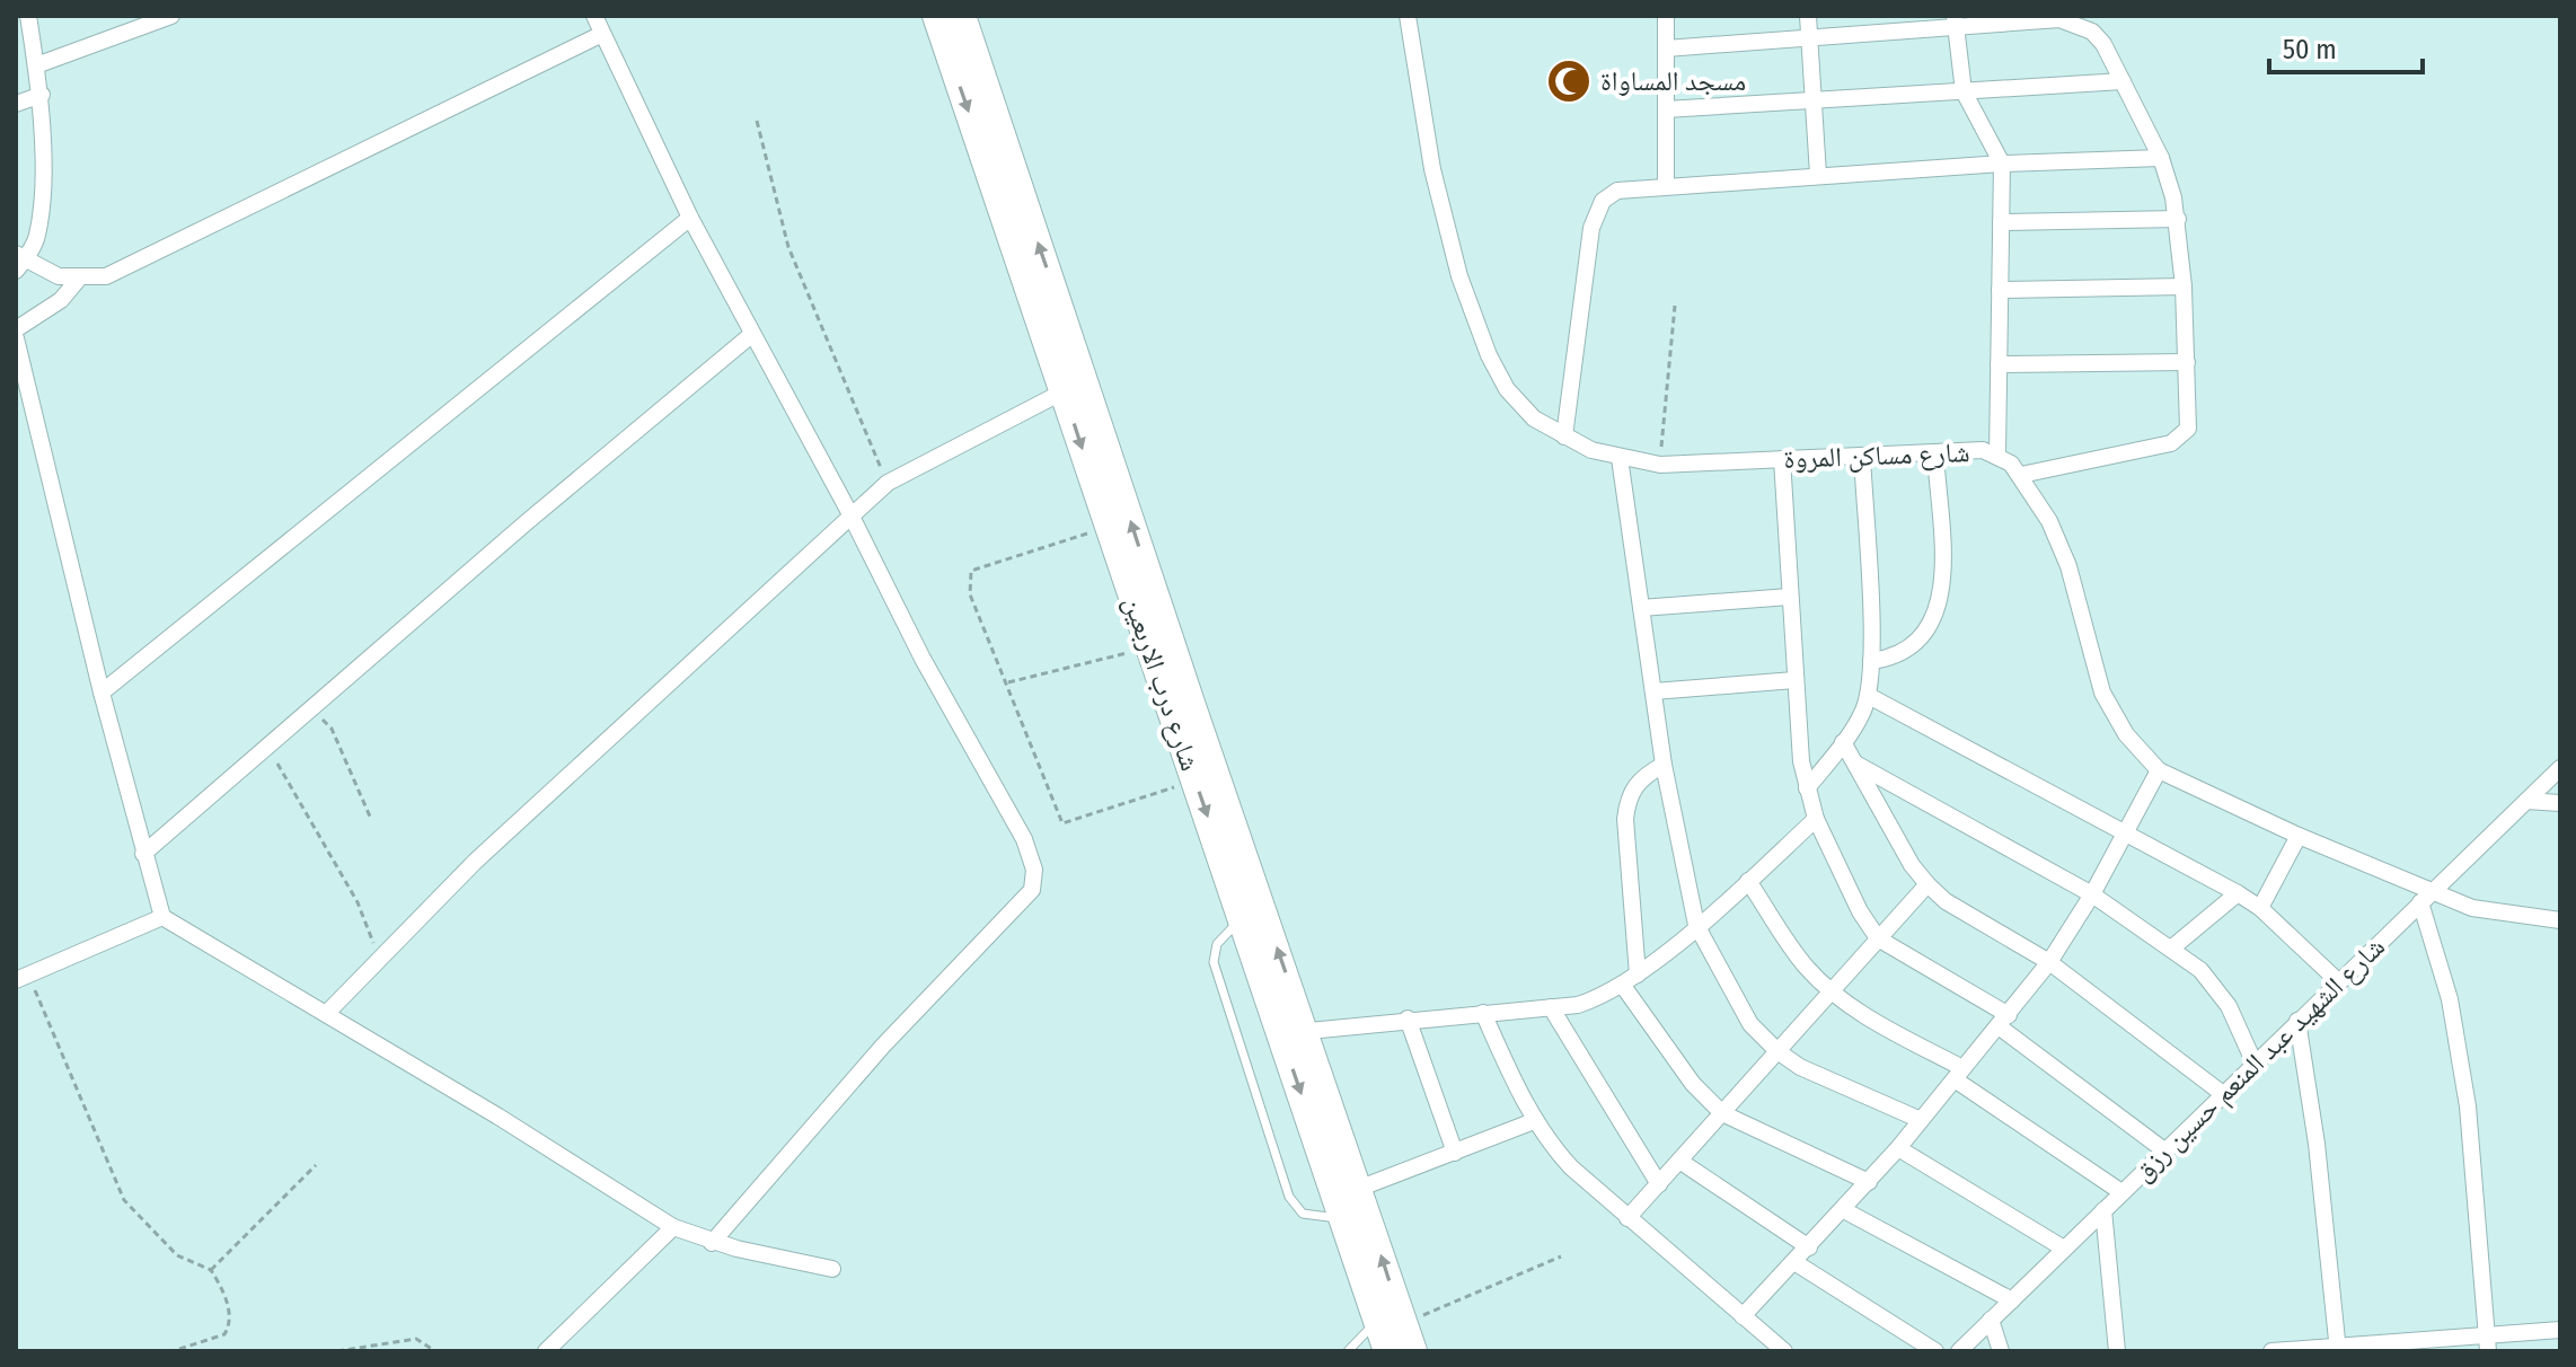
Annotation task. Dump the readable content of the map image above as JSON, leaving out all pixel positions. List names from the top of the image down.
{
  "streets": {
    "highway": ["شارع درب الاربعين"],
    "street": ["شارع مساكن المروة", "شارع الشهيد عبد المنعم حسين رزق"]
  },
  "crossings": [
    ["شارع مساكن المروة", "شارع الشهيد عبد المنعم حسين رزق"]
  ],
  "places": {
    "mosque": ["مسجد المساواة"]
  },
  "scale_bar": "50 m"
}
